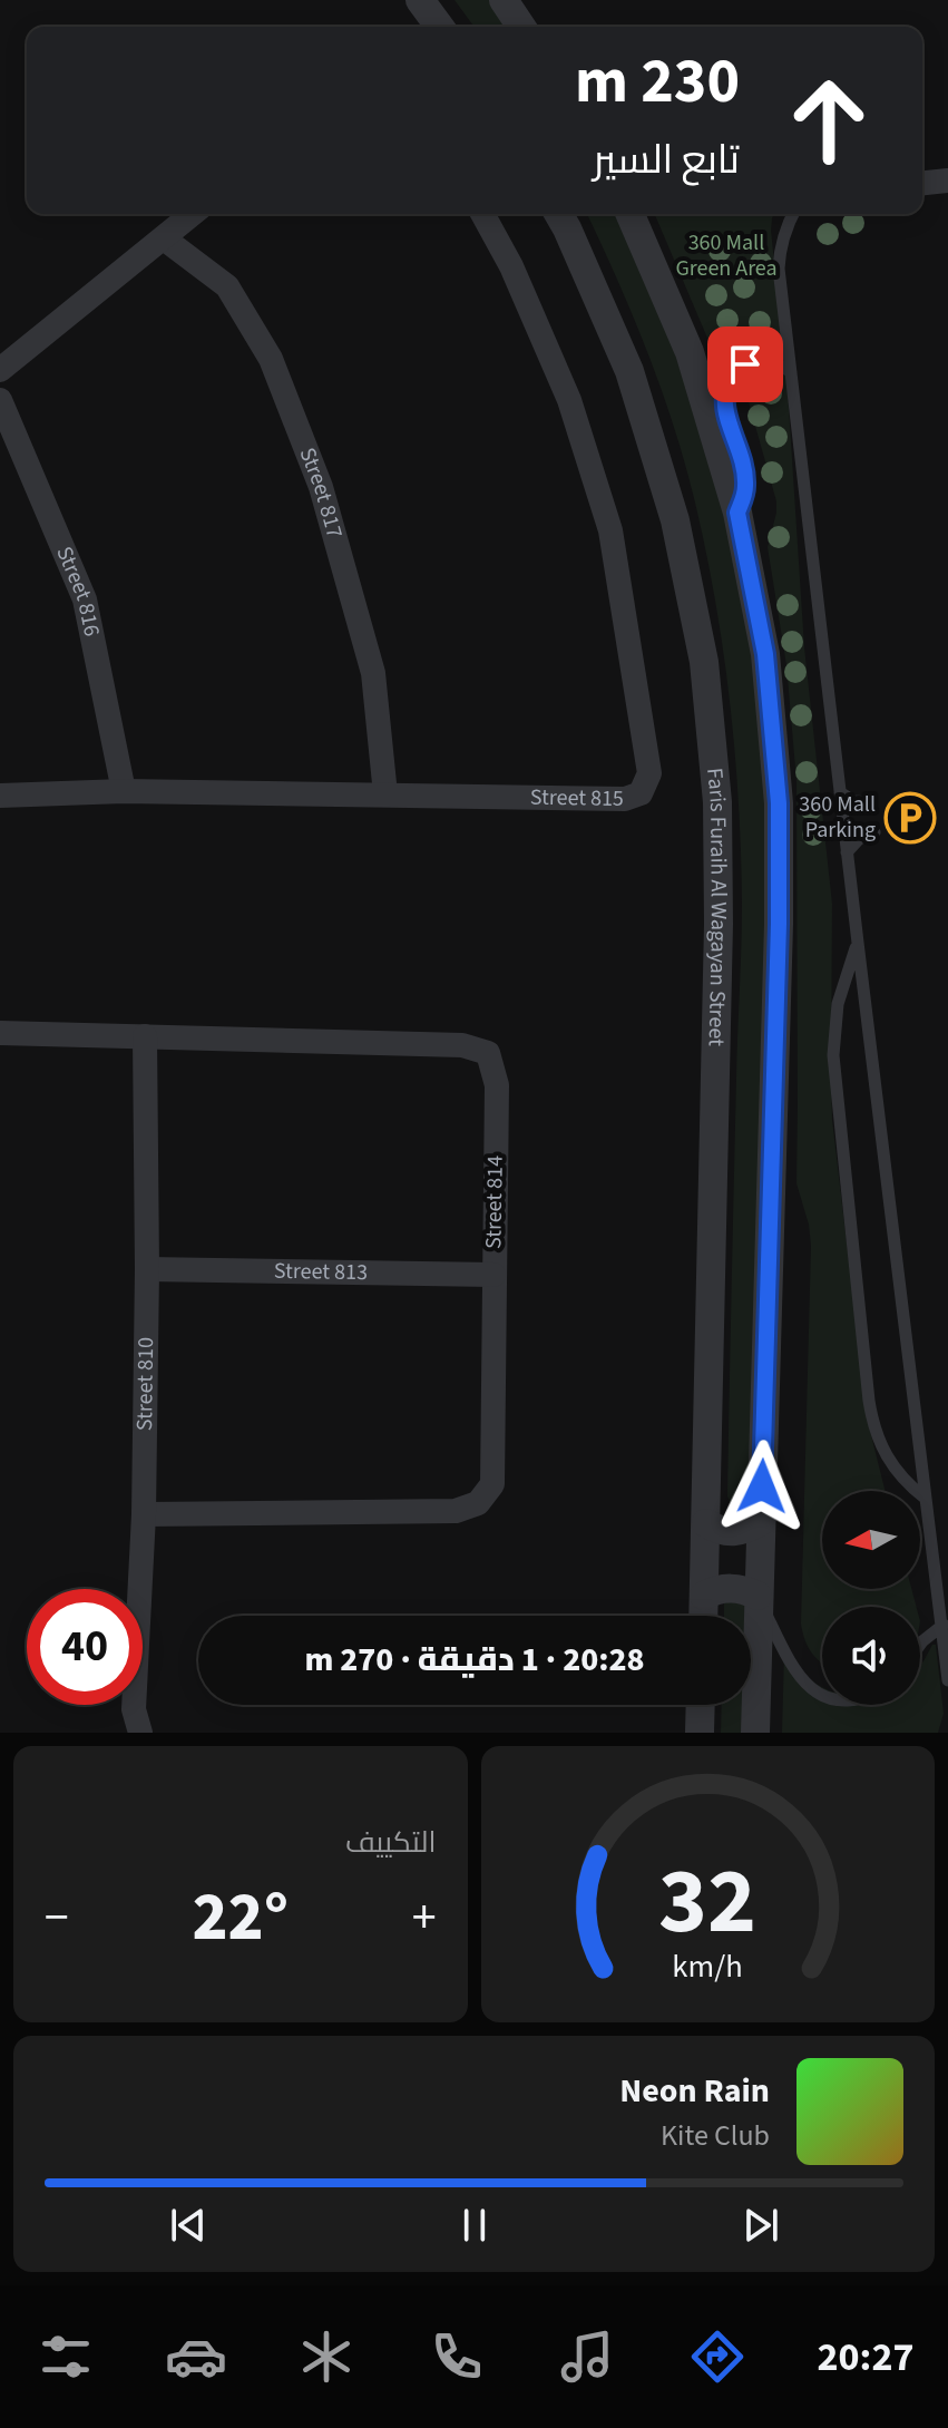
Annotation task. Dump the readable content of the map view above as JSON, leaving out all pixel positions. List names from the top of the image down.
{
  "streets": {
    "street": [
      "Street 817",
      "Street 816",
      "Street 815",
      "Faris Furaih Al Wagayan Street",
      "Street 814",
      "Street 813",
      "Street 810"
    ]
  },
  "crossings": [
    ["Street 817", "Street 815"],
    ["Street 816", "Street 815"],
    ["Street 814", "Street 813"],
    ["Street 814", "Street 810"],
    ["Street 813", "Street 810"]
  ],
  "parks": ["360 Mall Green Area"],
  "places": {
    "parking": ["360 Mall Parking"]
  },
  "north": "left",
  "page": {
    "turn": ["230 m", "تابع السير"],
    "limit": "40",
    "trip": "20:28 · 1 دقيقة · 270 m",
    "tile": "التكييف",
    "heat": ["−", "22°", "+"],
    "song": ["Neon Rain", "Kite Club"],
    "tabs": "20:27",
    "gauge": ["32", "km/h"]
  }
}
